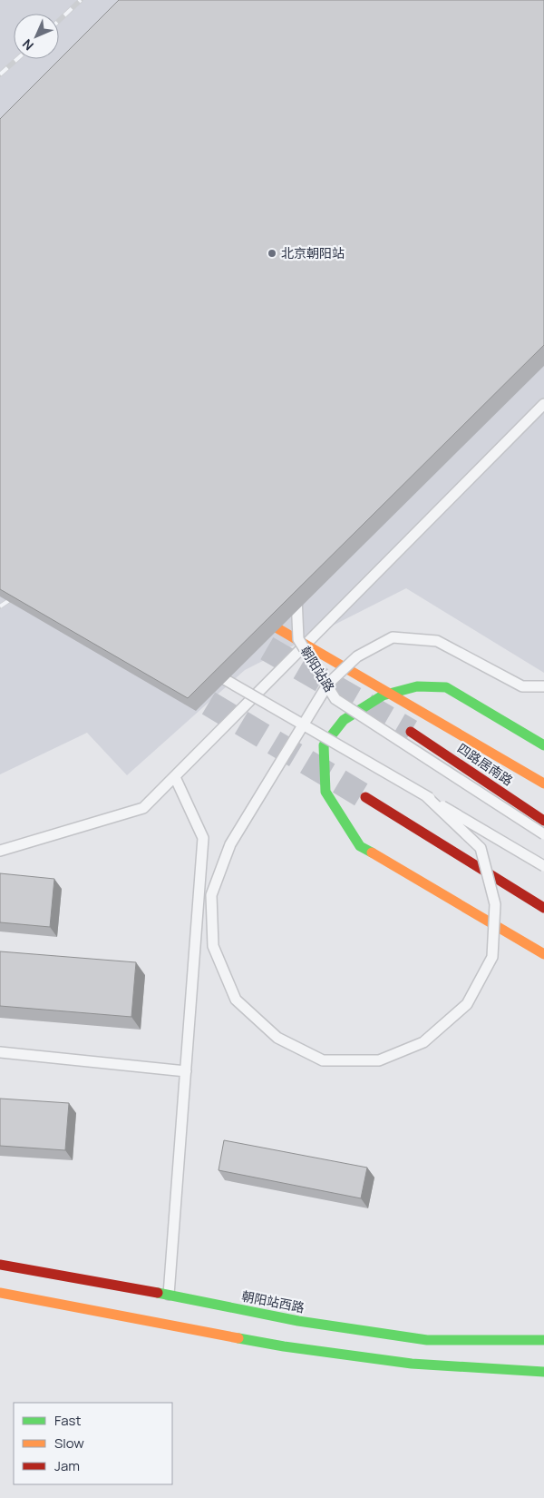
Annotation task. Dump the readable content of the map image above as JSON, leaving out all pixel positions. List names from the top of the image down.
{
  "streets": {
    "main road": ["四路居南路", "朝阳站西路"],
    "lane": ["朝阳站路"]
  },
  "places": ["北京朝阳站"],
  "legend": ["Fast", "Slow", "Jam"],
  "north": "bottom left"
}
